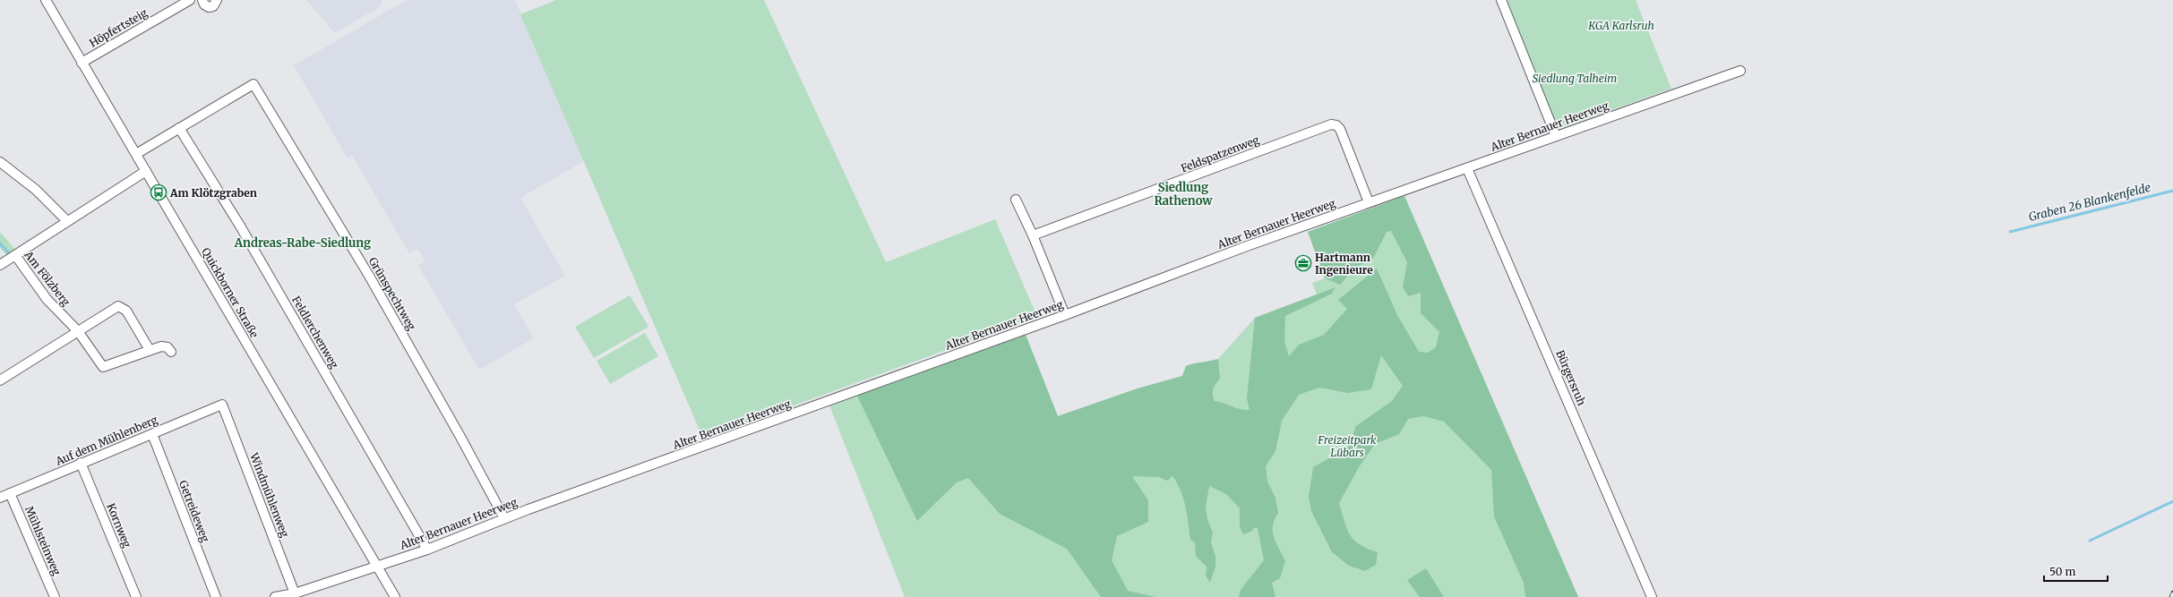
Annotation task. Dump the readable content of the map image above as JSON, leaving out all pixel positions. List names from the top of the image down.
{
  "streets": {
    "street": [
      "Höpfertsteig",
      "Alter Bernauer Heerweg",
      "Feldspatzenweg",
      "Am Fölzberg",
      "Quickborner Straße",
      "Grünspechtweg",
      "Feldlerchenweg",
      "Bürgersruh",
      "Auf dem Mühlenberg",
      "Windmühlenweg",
      "Getreideweg",
      "Kornweg",
      "Mühlsteinweg"
    ]
  },
  "crossings": [
    ["Höpfertsteig", "Quickborner Straße"],
    ["Alter Bernauer Heerweg", "Feldspatzenweg"],
    ["Alter Bernauer Heerweg", "Quickborner Straße"],
    ["Alter Bernauer Heerweg", "Grünspechtweg"],
    ["Alter Bernauer Heerweg", "Feldlerchenweg"],
    ["Alter Bernauer Heerweg", "Bürgersruh"],
    ["Alter Bernauer Heerweg", "Windmühlenweg"],
    ["Grünspechtweg", "Feldlerchenweg"],
    ["Auf dem Mühlenberg", "Windmühlenweg"],
    ["Auf dem Mühlenberg", "Getreideweg"],
    ["Auf dem Mühlenberg", "Kornweg"],
    ["Auf dem Mühlenberg", "Mühlsteinweg"]
  ],
  "districts": ["Siedlung Rathenow", "Andreas-Rabe-Siedlung"],
  "water": ["Graben 26 Blankenfelde"],
  "parks": ["KGA Karlsruh", "Siedlung Talheim", "Freizeitpark Lübars"],
  "places": {
    "bus stop": ["Am Klötzgraben"],
    "office": ["Hartmann Ingenieure"]
  },
  "scale_bar": "50 m"
}
